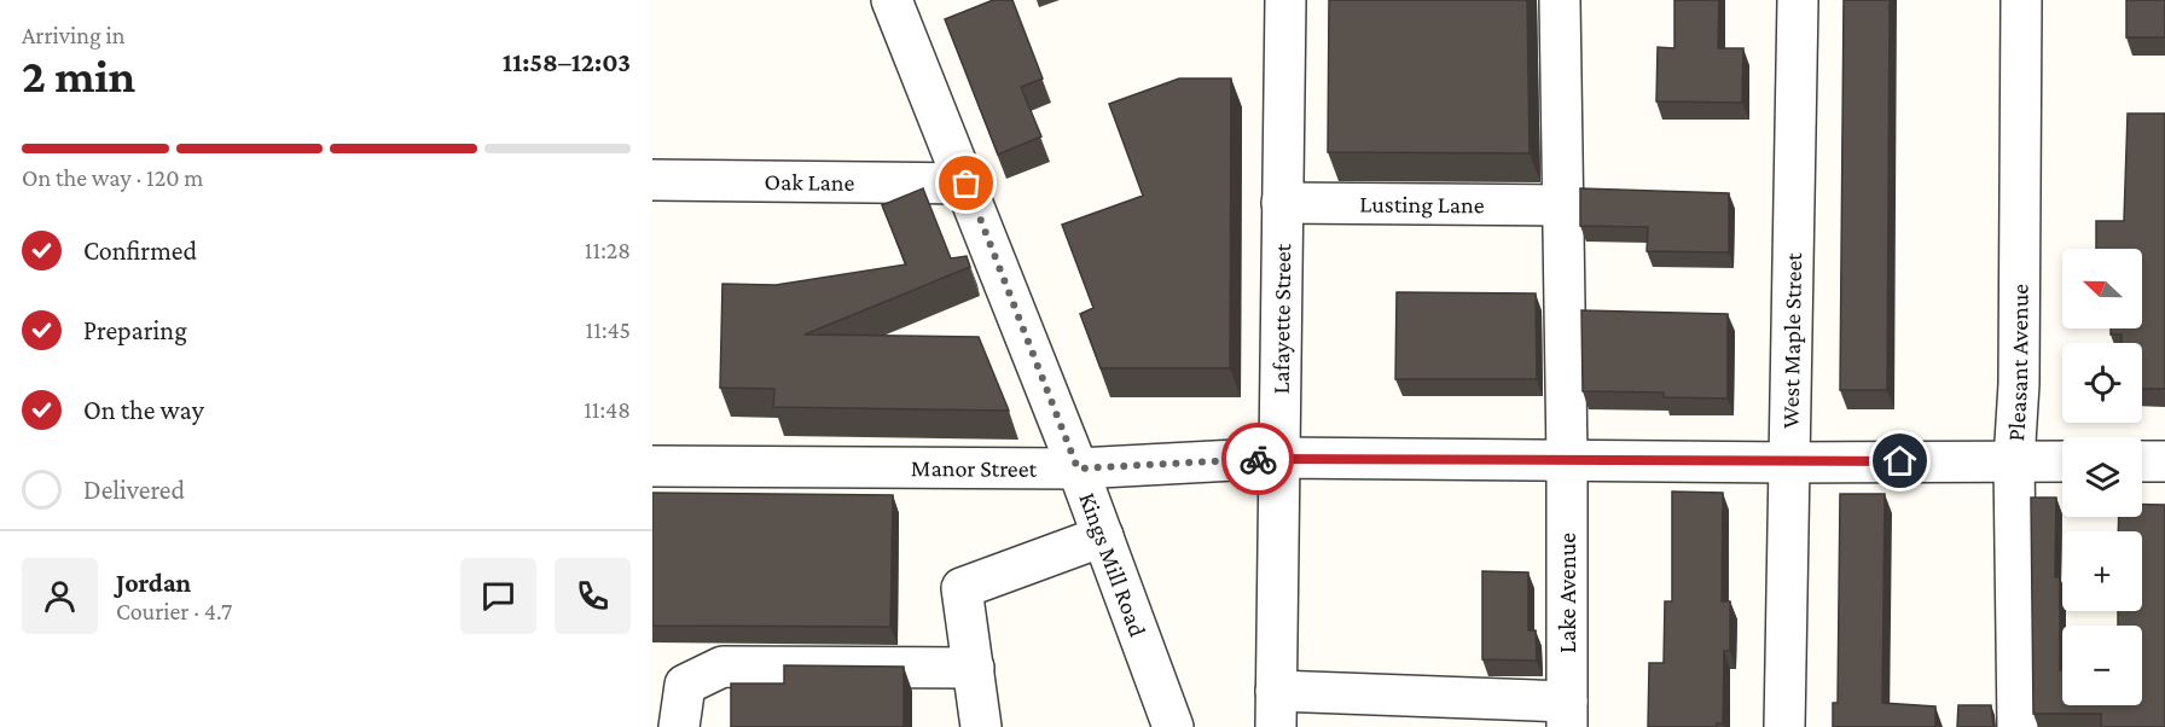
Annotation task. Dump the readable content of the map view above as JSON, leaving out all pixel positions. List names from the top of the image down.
{
  "streets": {
    "street": [
      "Oak Lane",
      "Lusting Lane",
      "Lafayette Street",
      "West Maple Street",
      "Pleasant Avenue",
      "Manor Street",
      "Kings Mill Road",
      "Lake Avenue"
    ]
  },
  "crossings": [
    ["Oak Lane", "Kings Mill Road"],
    ["Lusting Lane", "Lafayette Street"],
    ["Lafayette Street", "Manor Street"],
    ["West Maple Street", "Manor Street"],
    ["Pleasant Avenue", "Manor Street"],
    ["Manor Street", "Kings Mill Road"],
    ["Manor Street", "Lake Avenue"]
  ],
  "north": "left",
  "page": {
    "heading": ["2 min", "Arriving in", "11:58–12:03"],
    "panel": ["Jordan", "Courier · 4.7"],
    "bar": "On the way · 120 m",
    "list": [
      ["Confirmed", "11:28"],
      ["Preparing", "11:45"],
      ["On the way", "11:48"],
      "Delivered"
    ],
    "map_buttons": ["+", "−"]
  }
}
